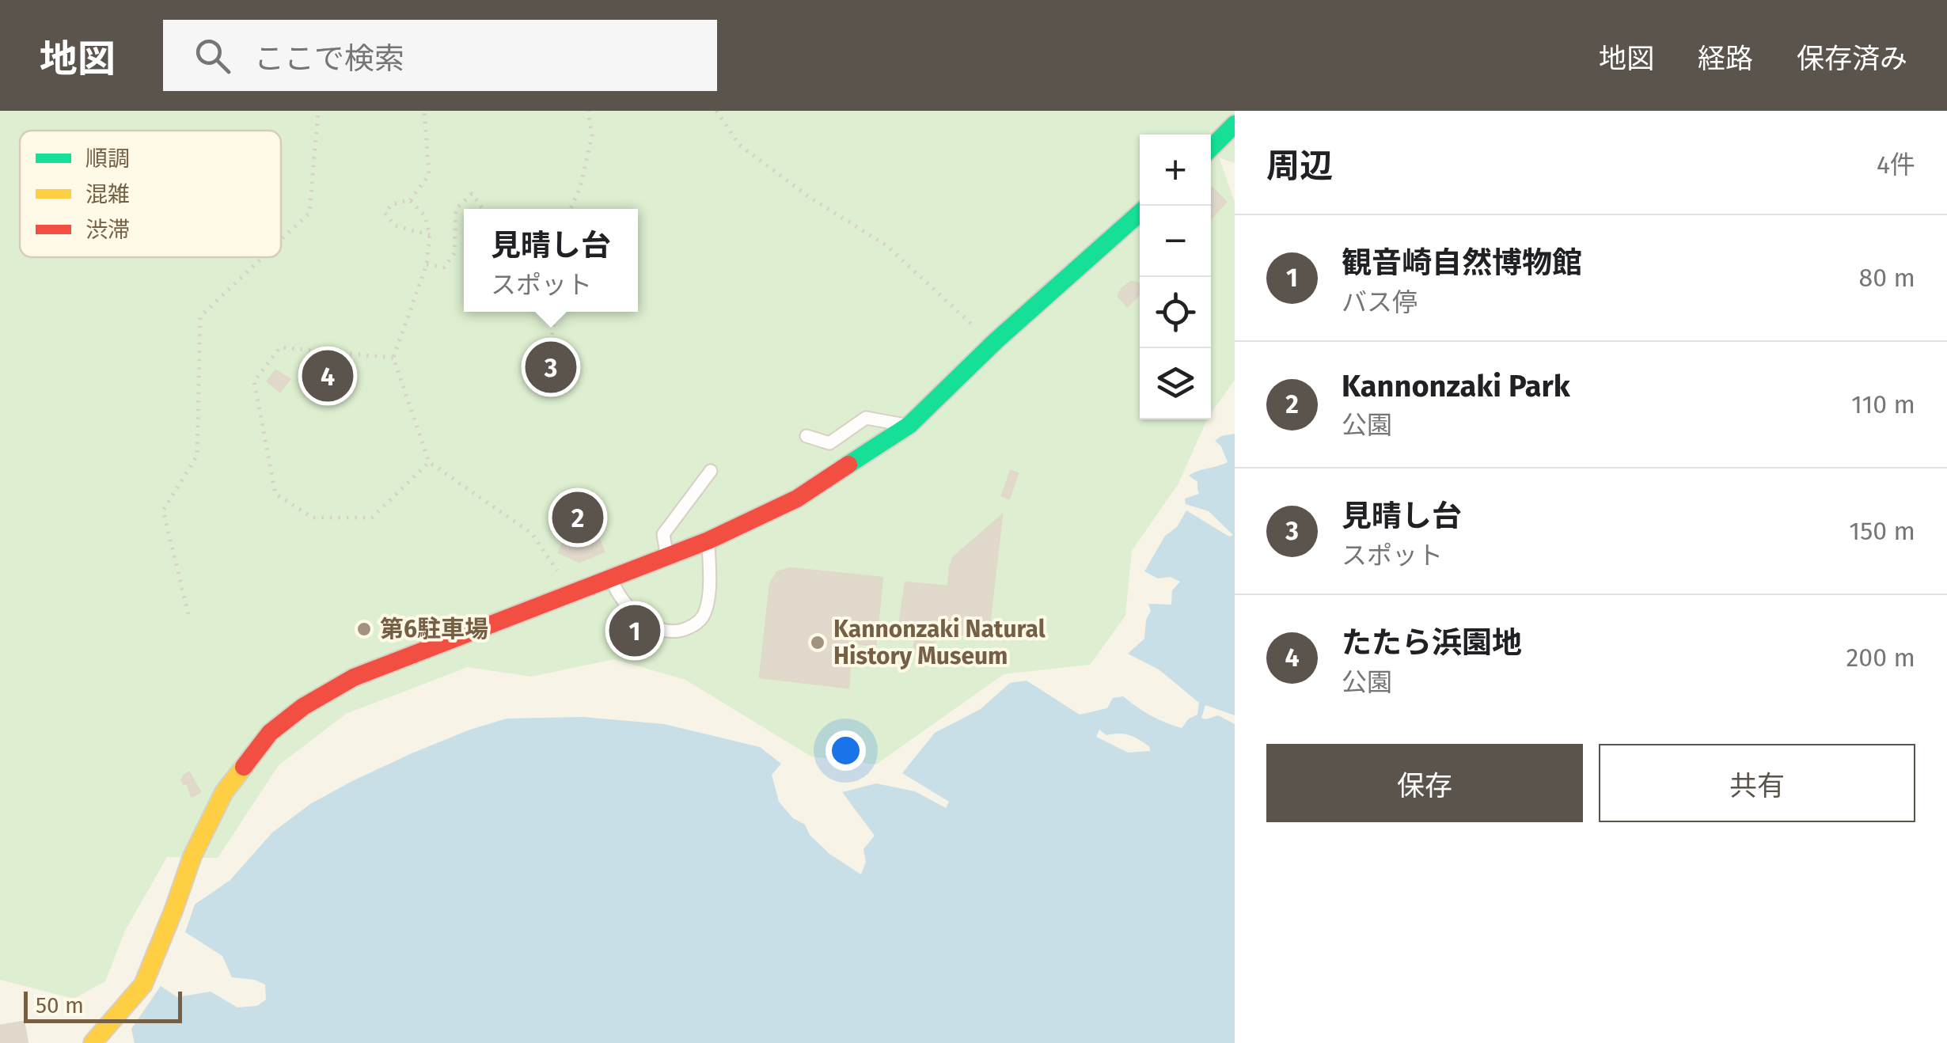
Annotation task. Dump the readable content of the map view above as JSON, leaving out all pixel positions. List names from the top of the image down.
{
  "places": ["第6駐車場", "Kannonzaki Natural History Museum"],
  "legend": ["順調", "混雑", "渋滞"],
  "scale_bar": "50 m",
  "page": {
    "header": "地図",
    "search": "ここで検索",
    "nav": ["地図", "経路", "保存済み"],
    "heading": ["周辺", "4件"],
    "map_buttons": ["+", "−"],
    "popup": ["見晴し台", "スポット"],
    "list": [
      {
        "mark": "1",
        "name": "観音崎自然博物館",
        "note": "バス停",
        "value": "80 m"
      },
      {
        "mark": "2",
        "name": "Kannonzaki Park",
        "note": "公園",
        "value": "110 m"
      },
      {
        "mark": "3",
        "name": "見晴し台",
        "note": "スポット",
        "value": "150 m"
      },
      {
        "mark": "4",
        "name": "たたら浜園地",
        "note": "公園",
        "value": "200 m"
      }
    ],
    "pins": [
      "3",
      "4",
      "2",
      "1"
    ],
    "buttons": ["保存", "共有"],
    "scale": "50 m"
  }
}
